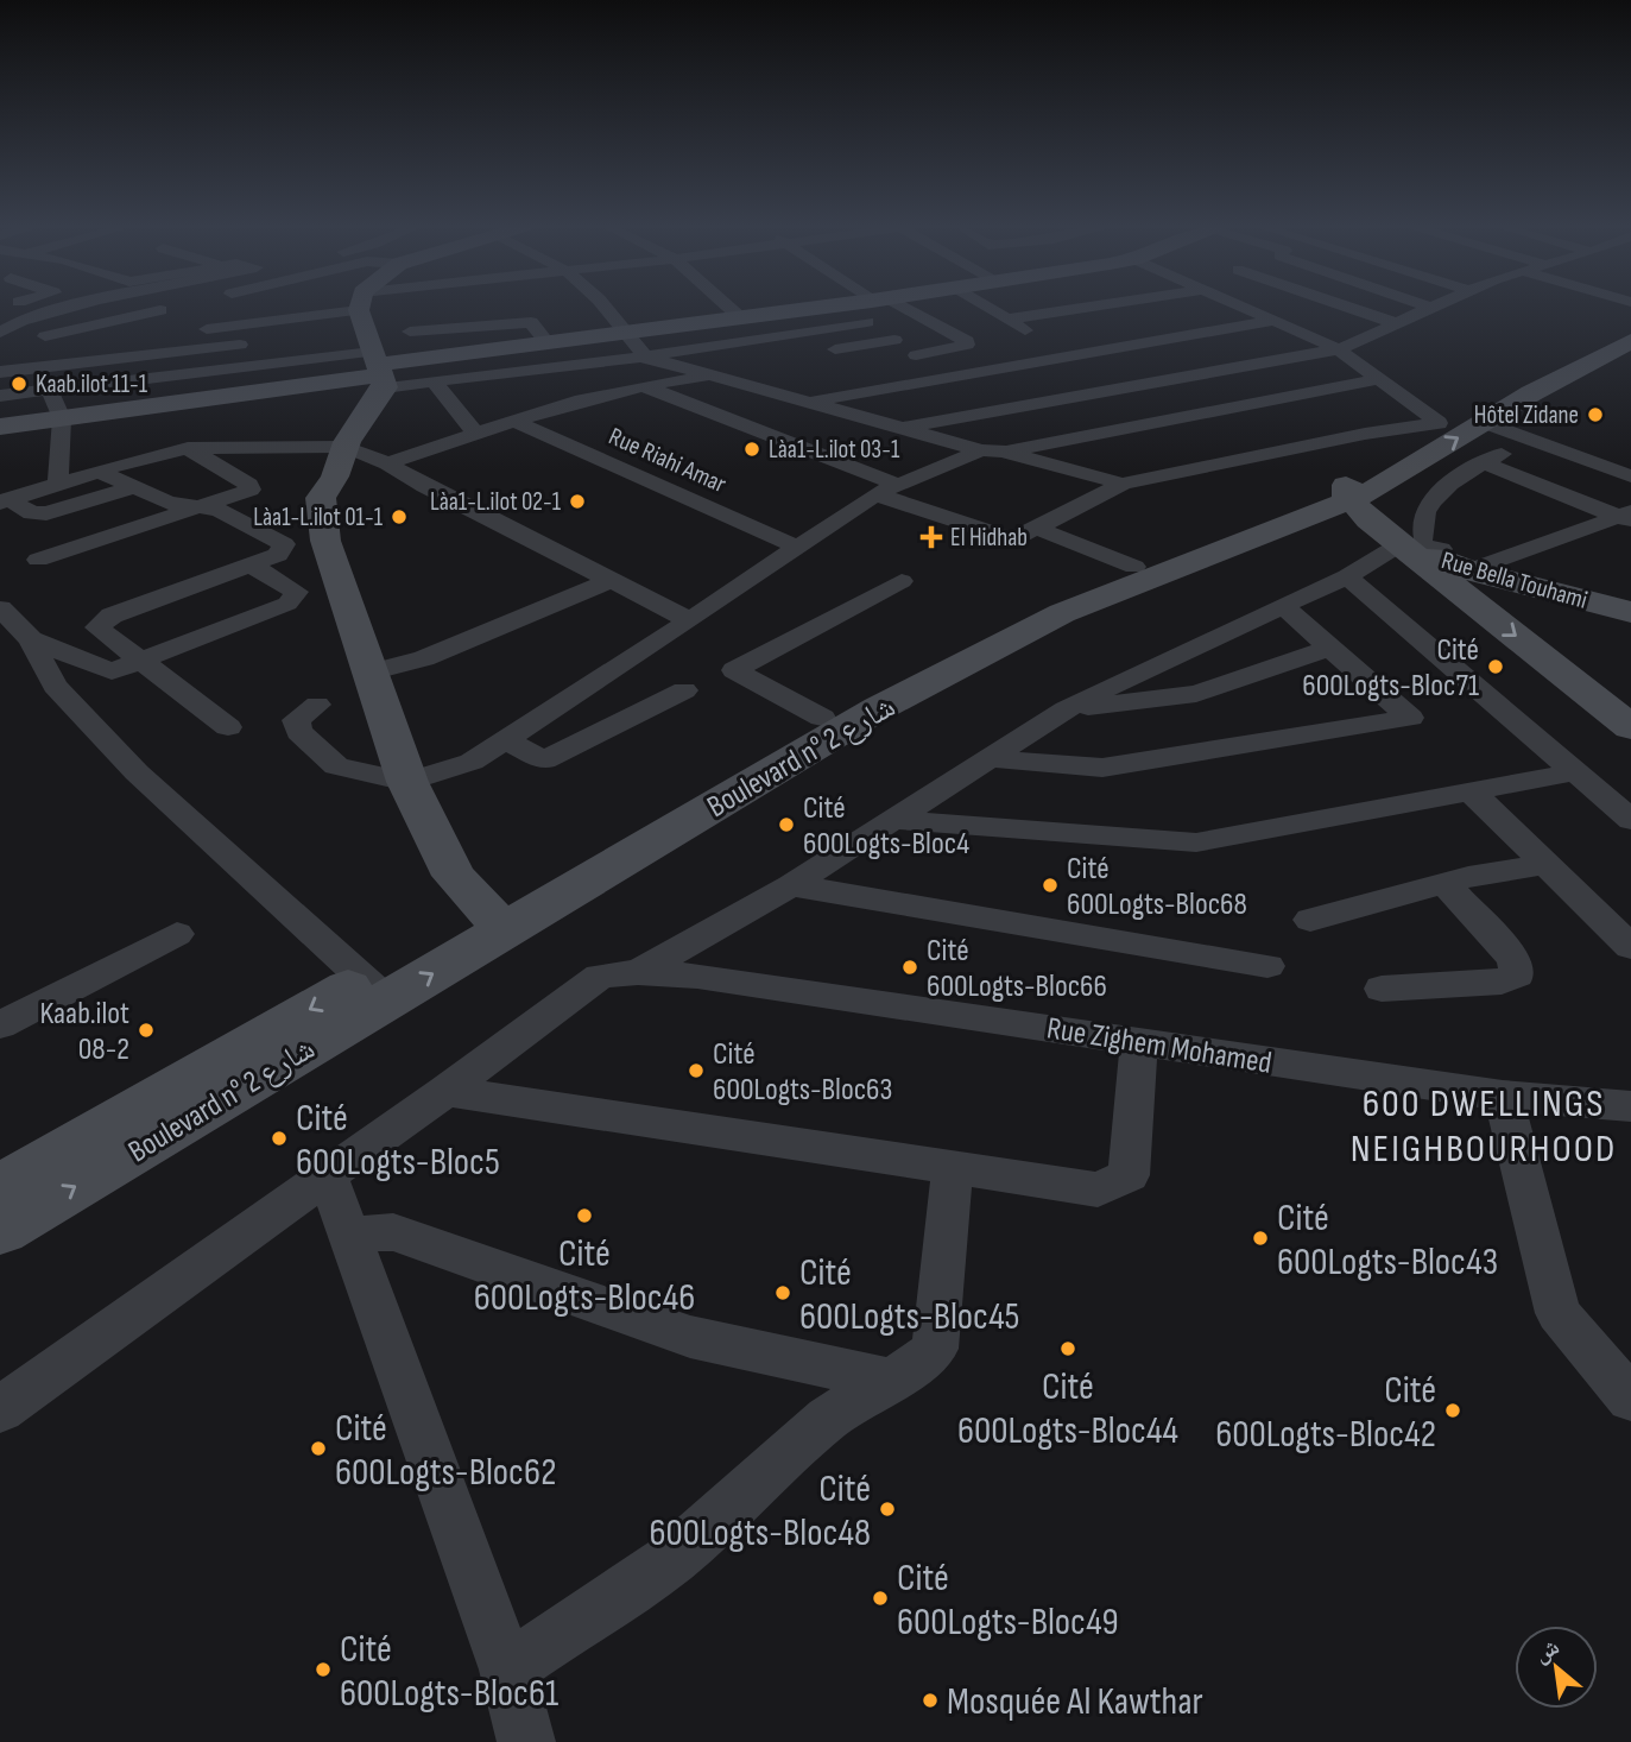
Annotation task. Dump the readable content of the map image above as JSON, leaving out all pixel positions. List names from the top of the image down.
{
  "streets": {
    "main road": ["Rue Bella Touhami", "Boulevard n° شارع 2"],
    "street": ["Rue Riahi Amar", "Rue Zighem Mohamed"]
  },
  "districts": ["600 DWELLINGS NEIGHBOURHOOD"],
  "places": {
    "other": [
      "Kaab.ilot 11-1",
      "Hôtel Zidane",
      "Làa1-L.ilot 03-1",
      "Làa1-L.ilot 02-1",
      "Làa1-L.ilot 01-1",
      "Cité 600Logts-Bloc71",
      "Cité 600Logts-Bloc4",
      "Cité 600Logts-Bloc68",
      "Cité 600Logts-Bloc66",
      "Kaab.ilot 08-2",
      "Cité 600Logts-Bloc63",
      "Cité 600Logts-Bloc5",
      "Cité 600Logts-Bloc46",
      "Cité 600Logts-Bloc43",
      "Cité 600Logts-Bloc45",
      "Cité 600Logts-Bloc44",
      "Cité 600Logts-Bloc42",
      "Cité 600Logts-Bloc62",
      "Cité 600Logts-Bloc48",
      "Cité 600Logts-Bloc49",
      "Cité 600Logts-Bloc61",
      "Mosquée Al Kawthar"
    ],
    "health": ["El Hidhab"]
  },
  "north": "top left"
}
